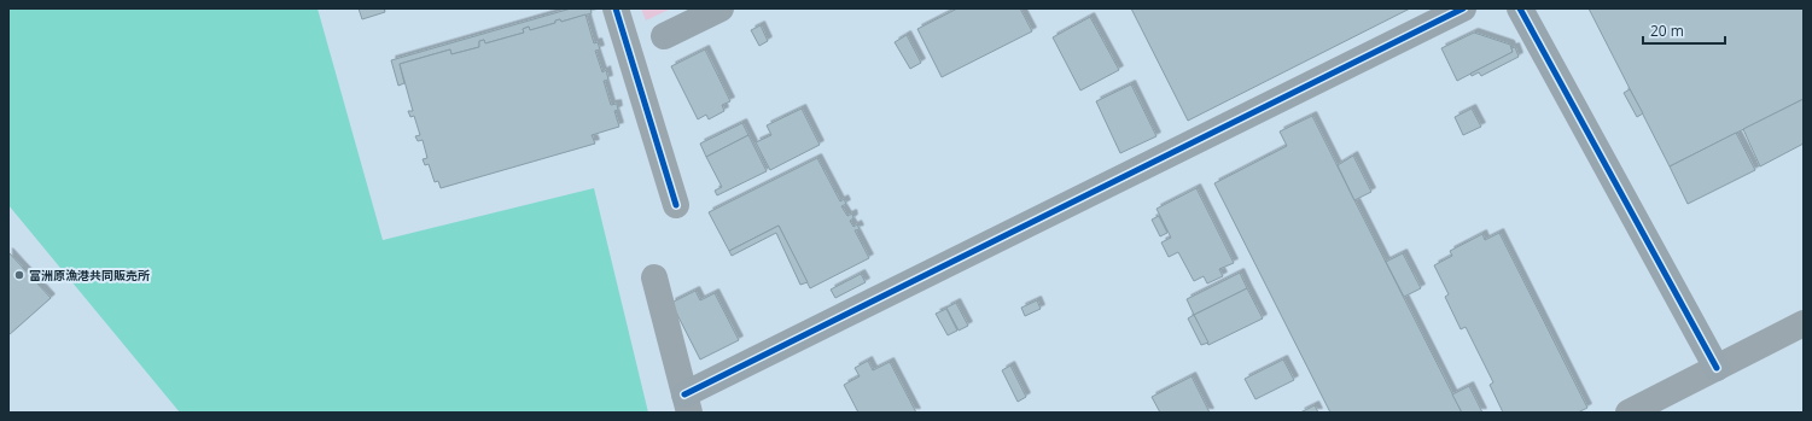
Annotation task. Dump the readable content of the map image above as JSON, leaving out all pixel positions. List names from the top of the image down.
{
  "places": ["富洲原漁港共同販売所"],
  "scale_bar": "20 m"
}
